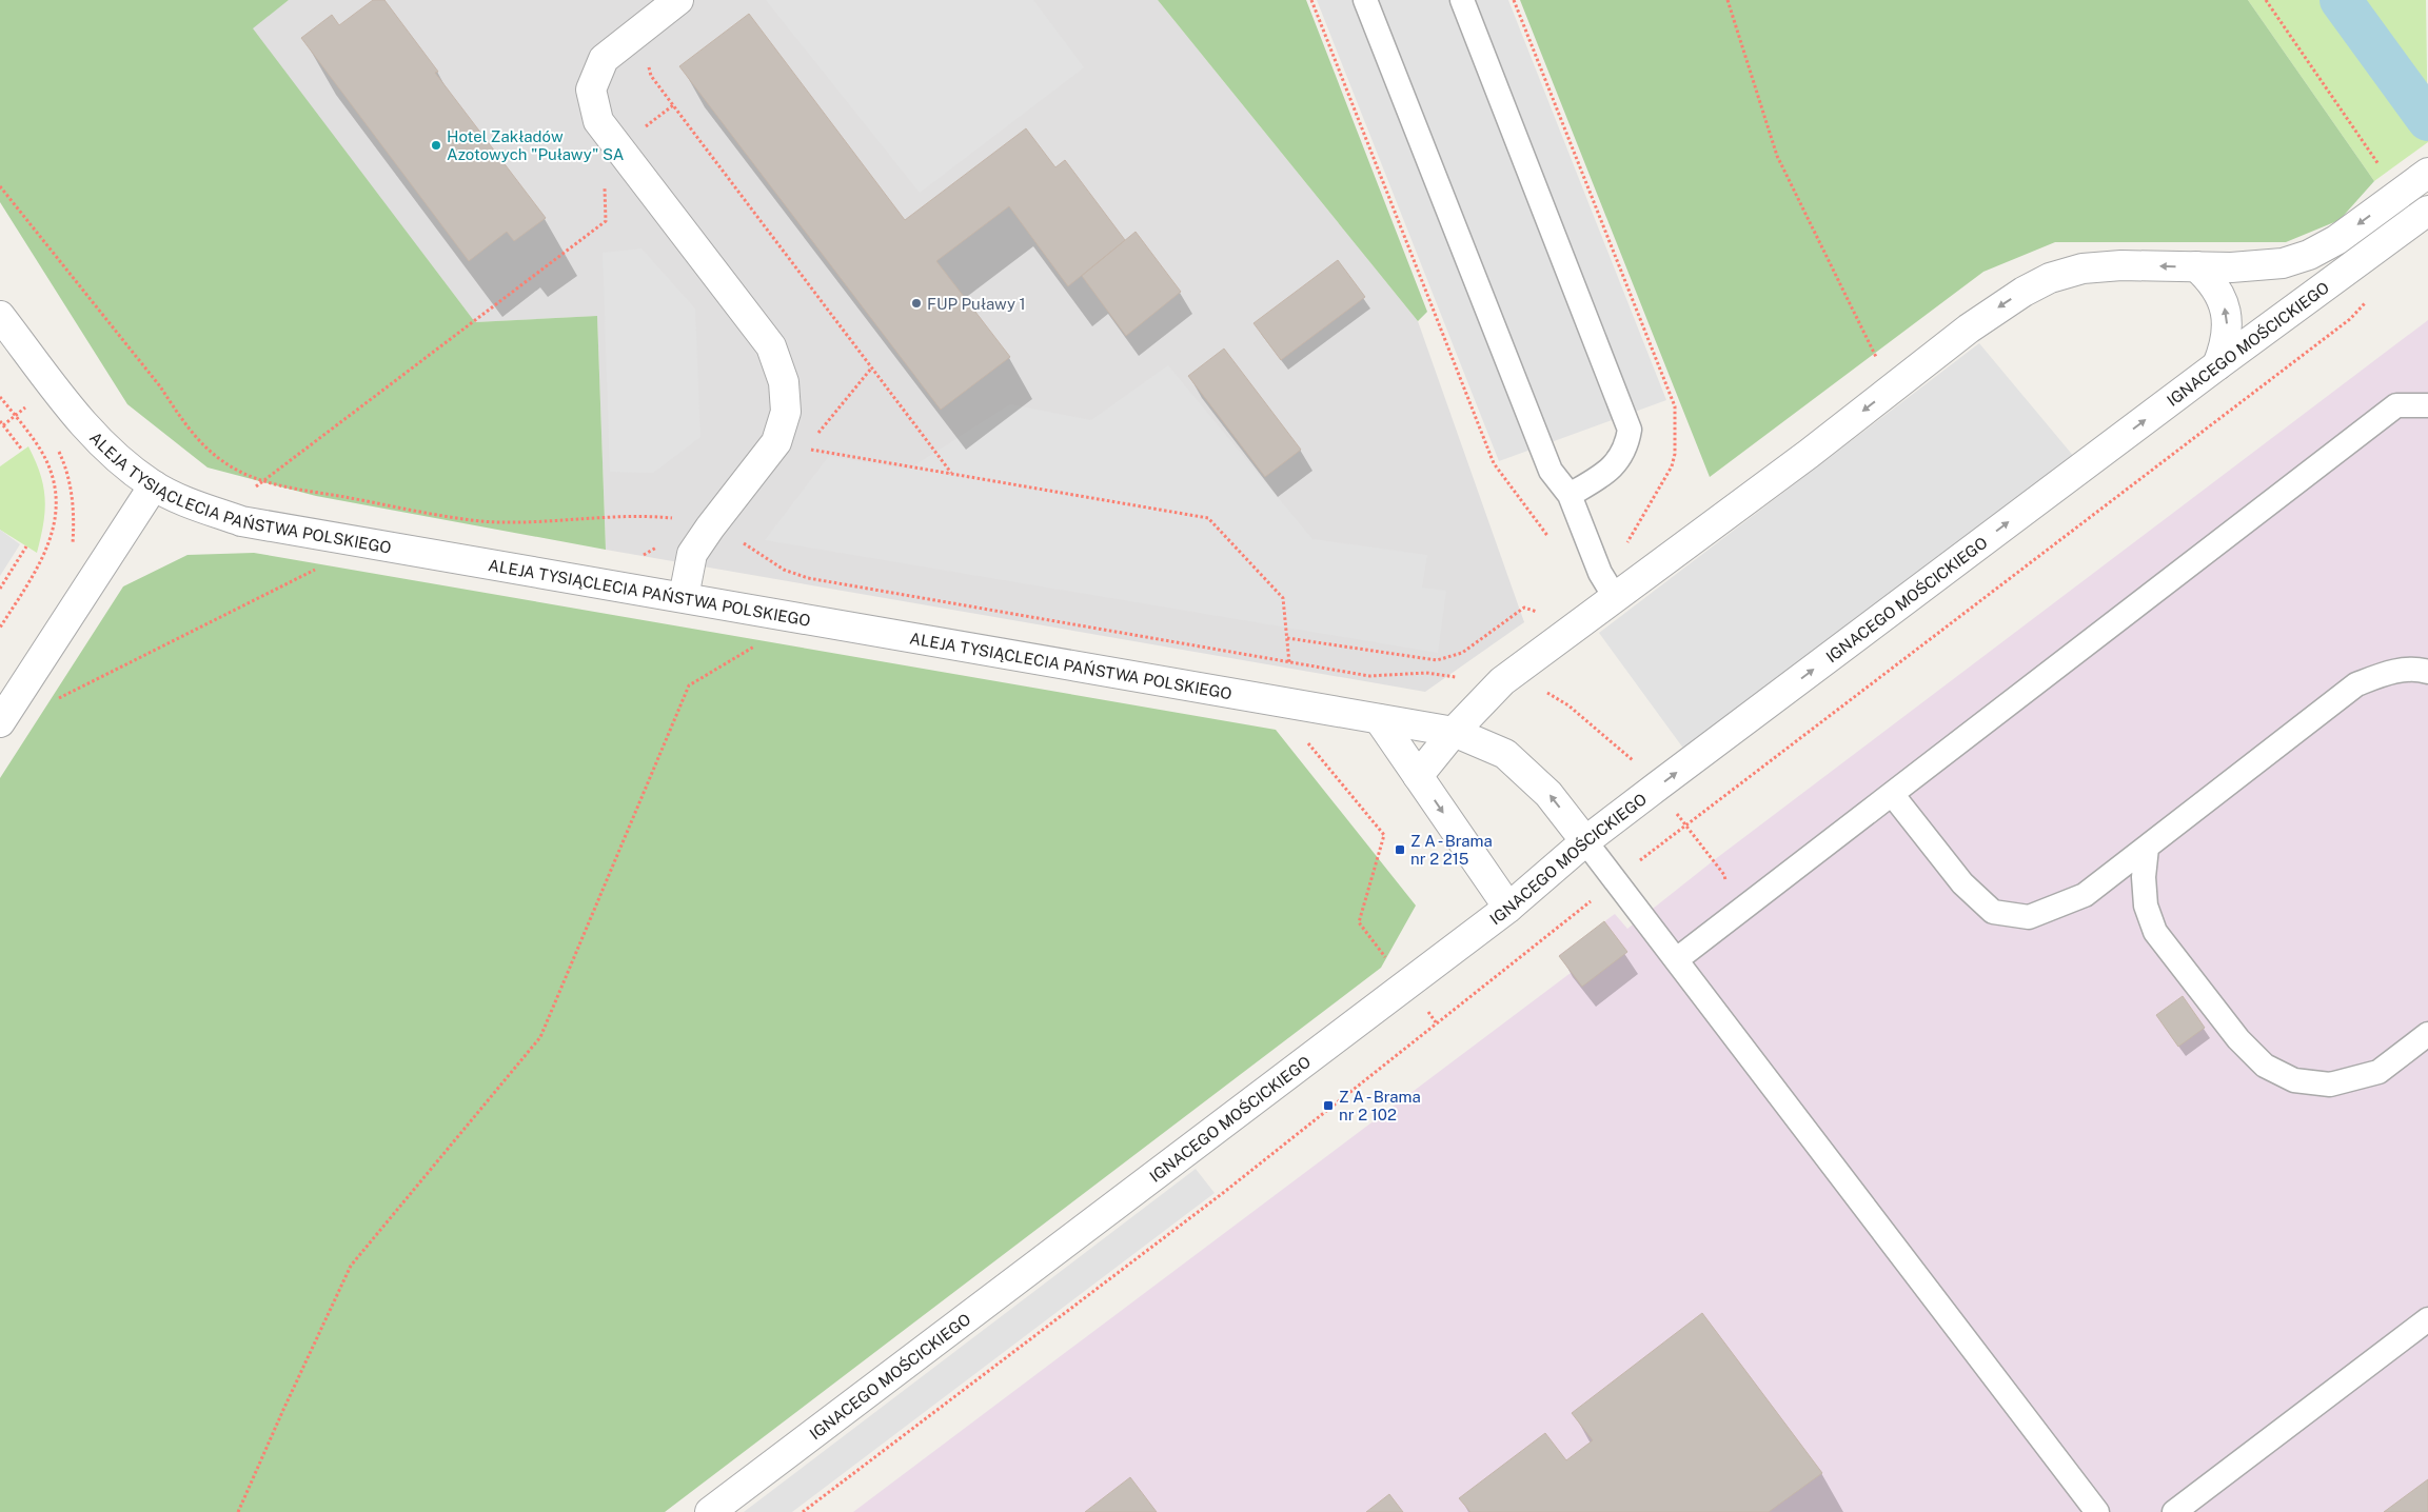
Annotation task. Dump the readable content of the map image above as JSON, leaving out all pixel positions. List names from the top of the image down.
{
  "streets": {
    "street": ["IGNACEGO MOŚCICKIEGO", "ALEJA TYSIĄCLECIA PAŃSTWA POLSKIEGO"]
  },
  "crossings": [
    ["IGNACEGO MOŚCICKIEGO", "ALEJA TYSIĄCLECIA PAŃSTWA POLSKIEGO"]
  ],
  "places": {
    "other": ["Hotel Zakładów Azotowych \"Puławy\" SA", "FUP Puławy 1"],
    "transit": ["Z A - Brama nr 2 215", "Z A - Brama nr 2 102"]
  }
}
